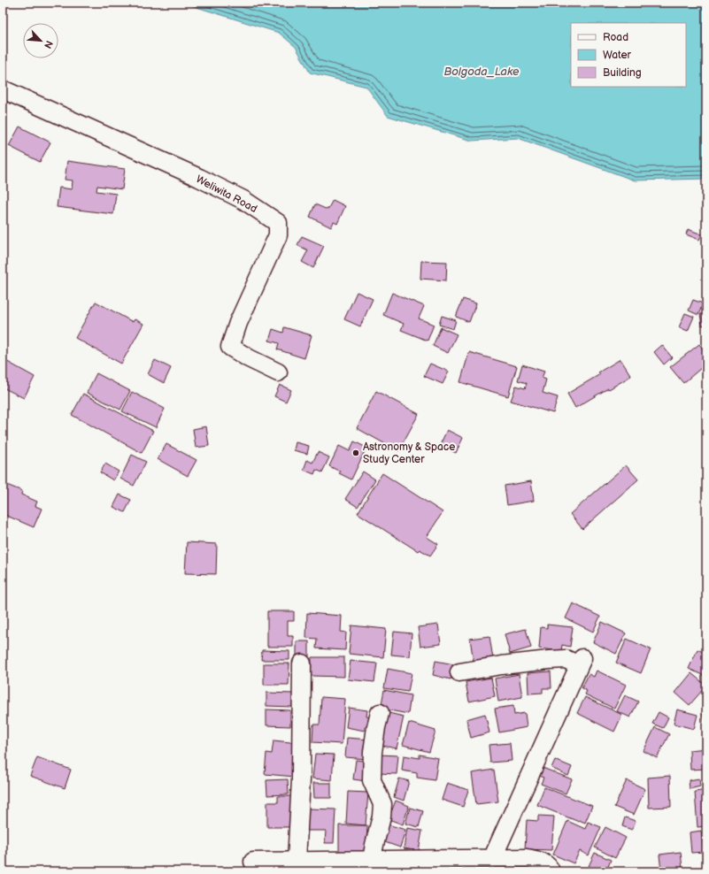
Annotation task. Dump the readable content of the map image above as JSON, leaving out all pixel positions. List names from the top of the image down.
{
  "streets": {
    "street": ["Weliwita Road"]
  },
  "water": ["Bolgoda_Lake"],
  "places": ["Astronomy & Space Study Center"],
  "legend": ["Road", "Water", "Building"],
  "north": "bottom right"
}
